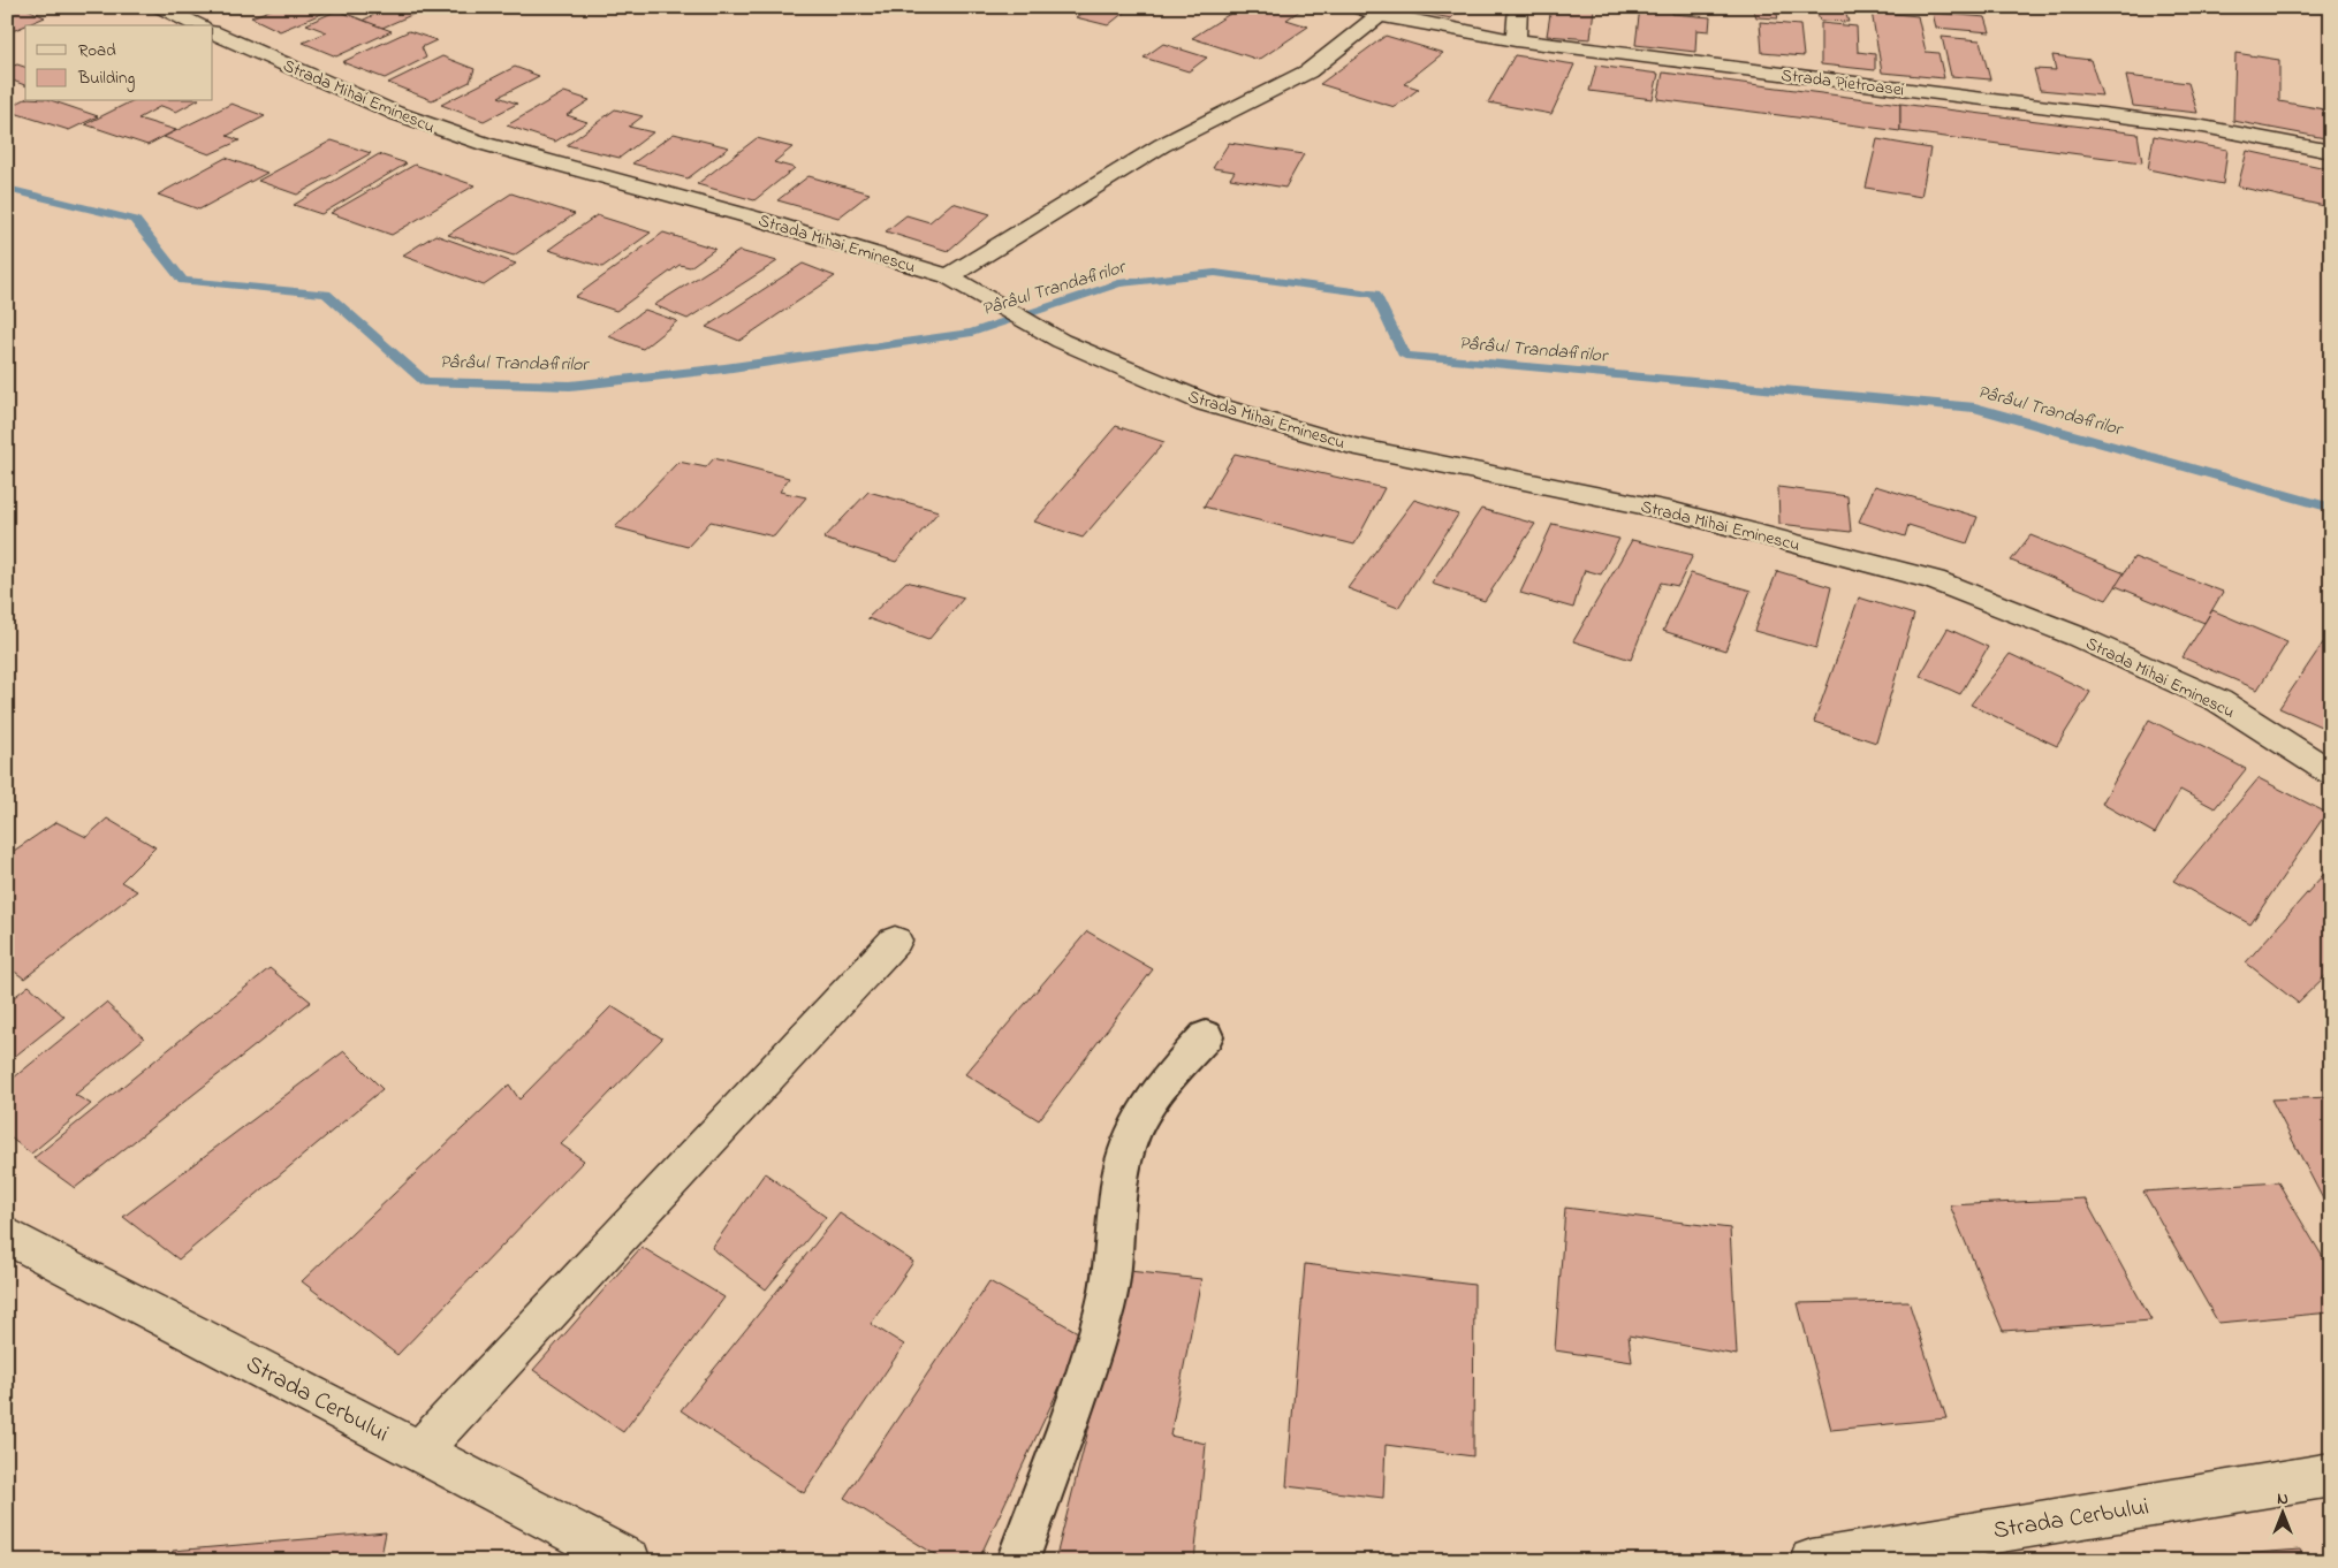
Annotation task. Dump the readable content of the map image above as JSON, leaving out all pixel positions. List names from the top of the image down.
{
  "streets": {
    "street": ["Strada Pietroasei", "Strada Mihai Eminescu", "Strada Cerbului"]
  },
  "water": ["Pârâul Trandafirilor"],
  "legend": ["Road", "Building"],
  "north": "top"
}
